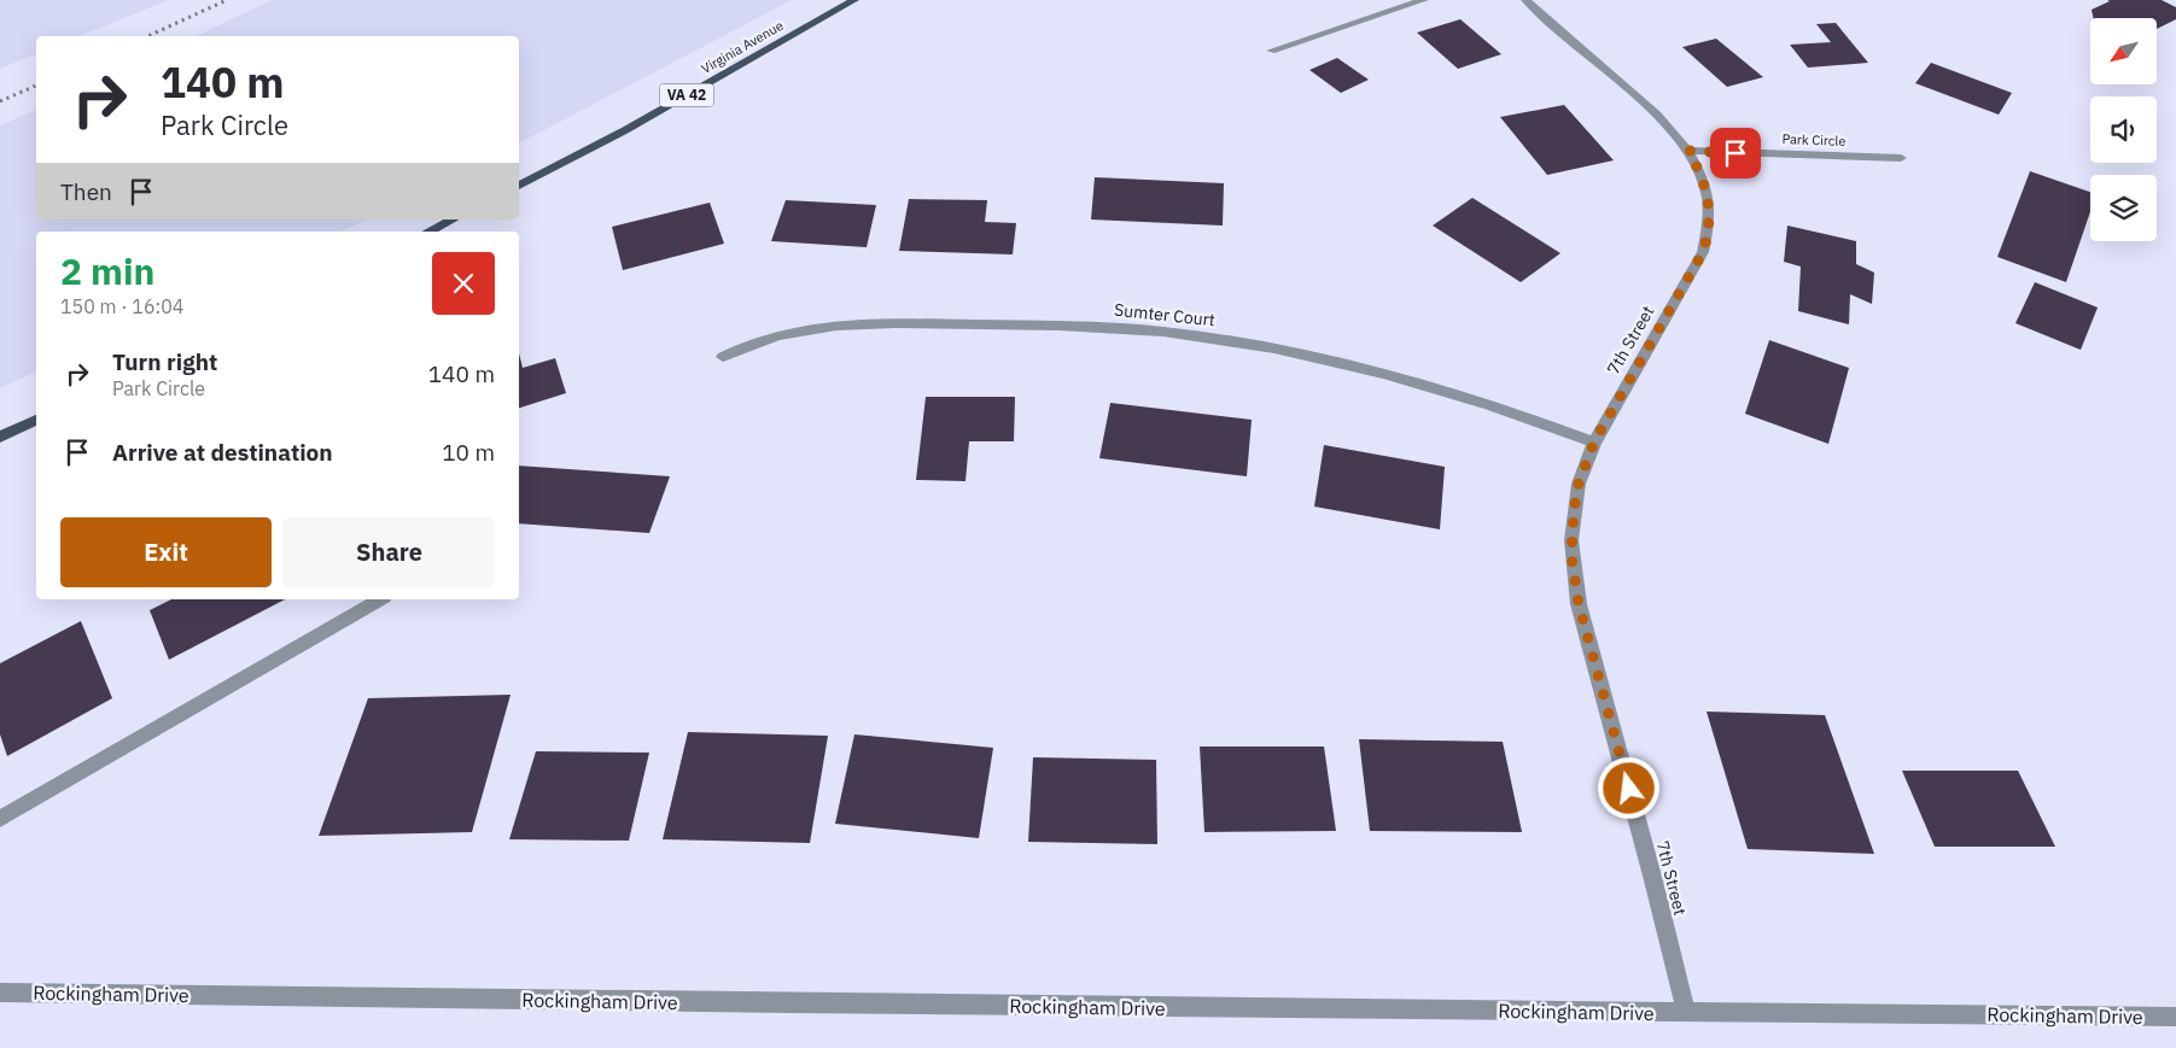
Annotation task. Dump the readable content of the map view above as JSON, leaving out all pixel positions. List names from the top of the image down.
{
  "streets": {
    "main road": ["Virginia Avenue", "VA 42"],
    "street": [
      "Park Circle",
      "Sumter Court",
      "7th Street",
      "Rockingham Drive"
    ]
  },
  "crossings": [
    ["Park Circle", "7th Street"],
    ["Sumter Court", "7th Street"],
    ["7th Street", "Rockingham Drive"]
  ],
  "north": "bottom left",
  "page": {
    "turn": ["140 m", "Park Circle"],
    "then": "Then",
    "heading": ["2 min", "150 m · 16:04"],
    "list": [
      {
        "name": "Turn right",
        "note": "Park Circle",
        "value": "140 m"
      },
      {
        "name": "Arrive at destination",
        "value": "10 m"
      }
    ],
    "buttons": ["Exit", "Share"]
  }
}
